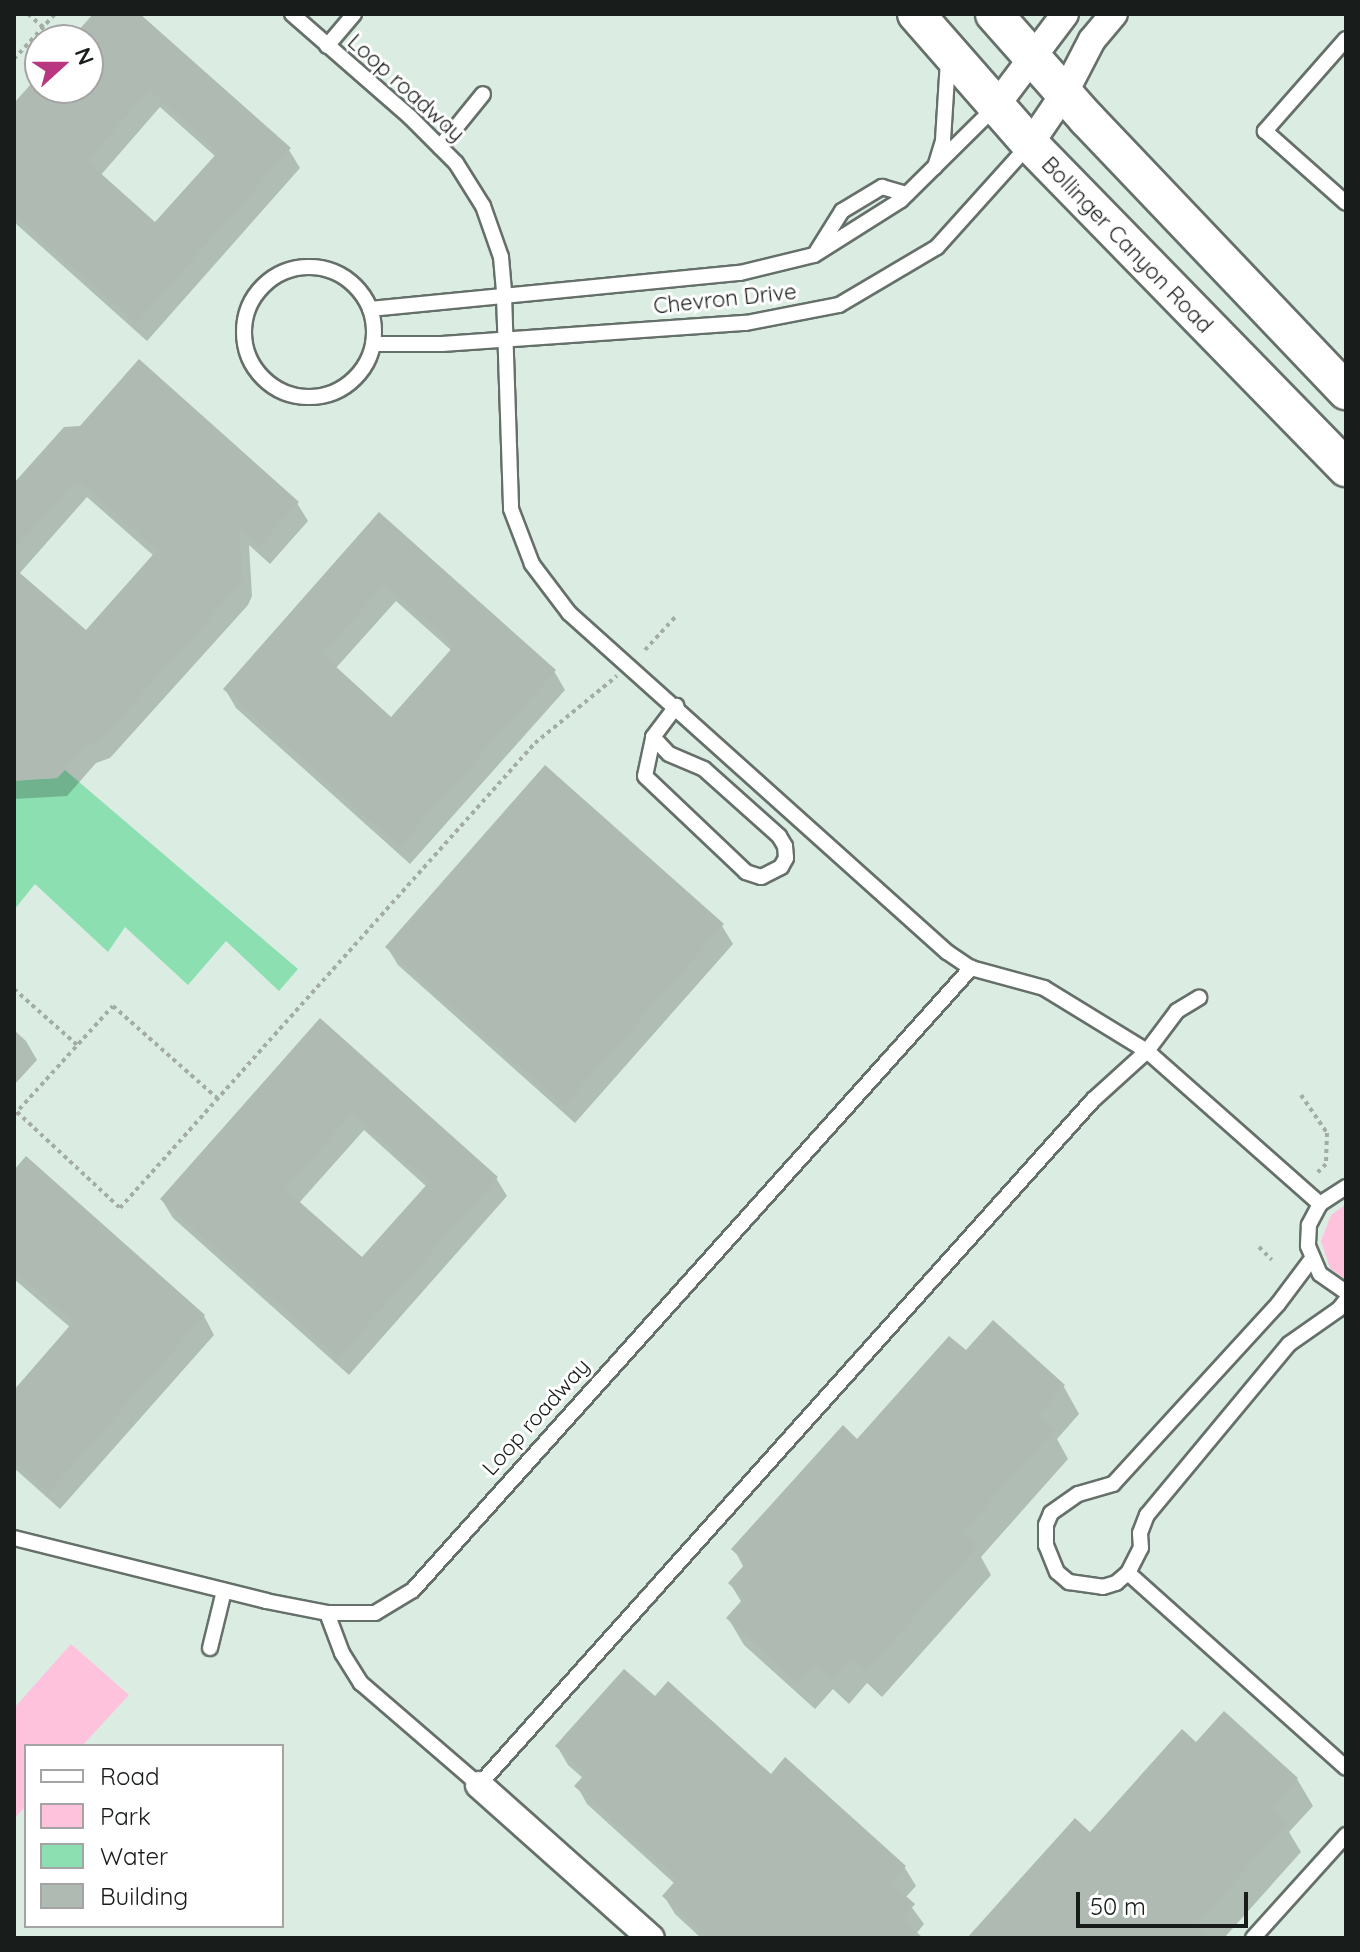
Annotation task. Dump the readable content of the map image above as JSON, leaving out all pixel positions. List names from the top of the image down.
{
  "streets": {
    "main road": ["Bollinger Canyon Road"],
    "lane": ["Loop roadway", "Chevron Drive"]
  },
  "crossings": [
    ["Loop roadway", "Chevron Drive"],
    ["Bollinger Canyon Road", "Chevron Drive"]
  ],
  "legend": [
    "Road",
    "Park",
    "Water",
    "Building"
  ],
  "scale_bar": "50 m",
  "north": "right"
}
